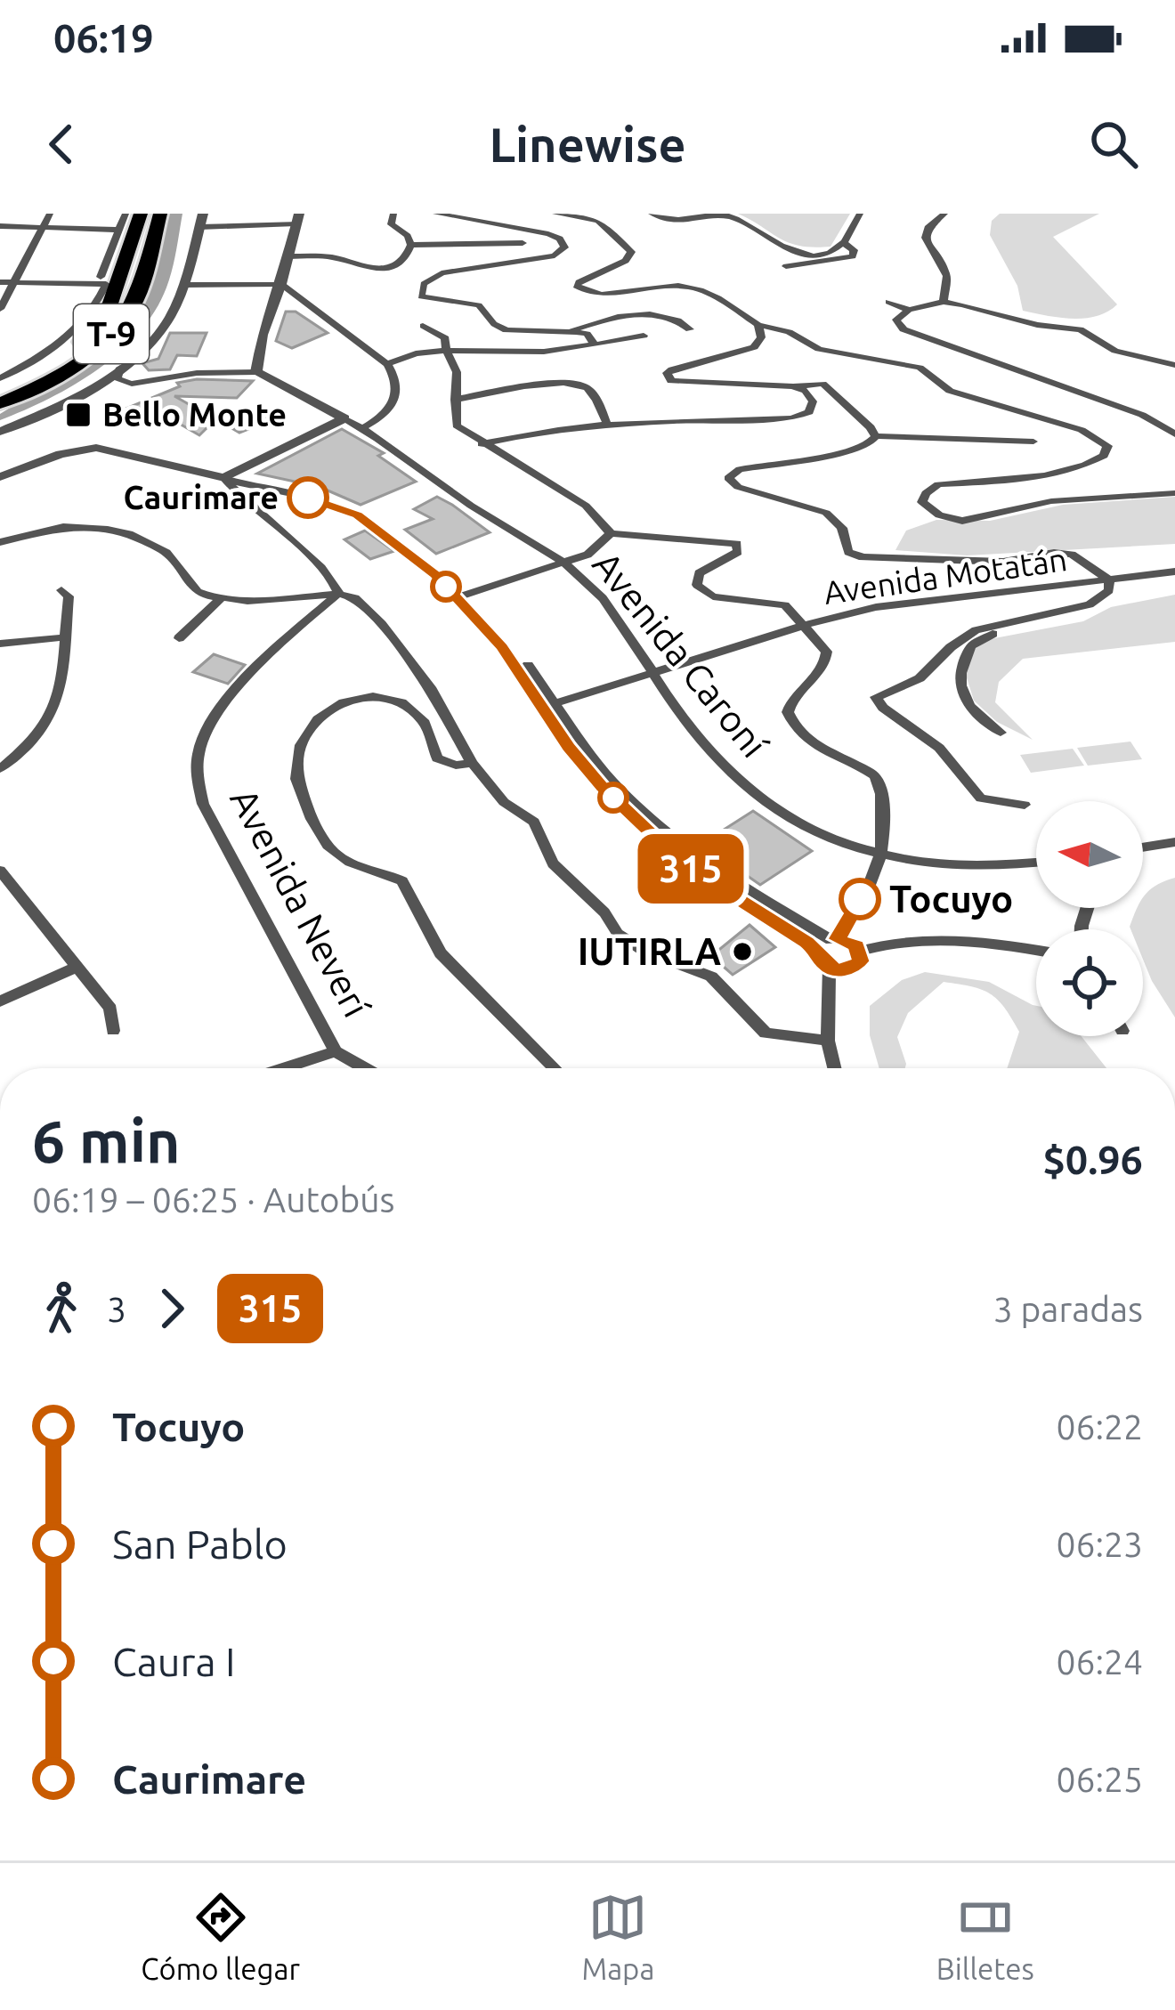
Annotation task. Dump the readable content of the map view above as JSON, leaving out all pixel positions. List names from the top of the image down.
{
  "streets": {
    "highway": ["T-9"],
    "street": ["Avenida Motatán", "Avenida Caroní", "Avenida Neverí"]
  },
  "crossings": [
    ["Avenida Motatán", "Avenida Caroní"]
  ],
  "places": {
    "transit": ["Bello Monte"],
    "other": ["Caurimare", "Tocuyo", "IUTIRLA"]
  },
  "lines": ["bus line 315"],
  "north": "left",
  "page": {
    "status": "06:19",
    "header": "Linewise",
    "on_map": "315",
    "heading": ["6 min", "06:19 – 06:25 · Autobús", "$0.96"],
    "legs": ["3", "315", "3 paradas"],
    "list": [
      {
        "name": "Tocuyo",
        "value": "06:22"
      },
      {
        "name": "San Pablo",
        "value": "06:23"
      },
      {
        "name": "Caura I",
        "value": "06:24"
      },
      {
        "name": "Caurimare",
        "value": "06:25"
      }
    ],
    "tabs": ["Cómo llegar", "Mapa", "Billetes"]
  }
}
